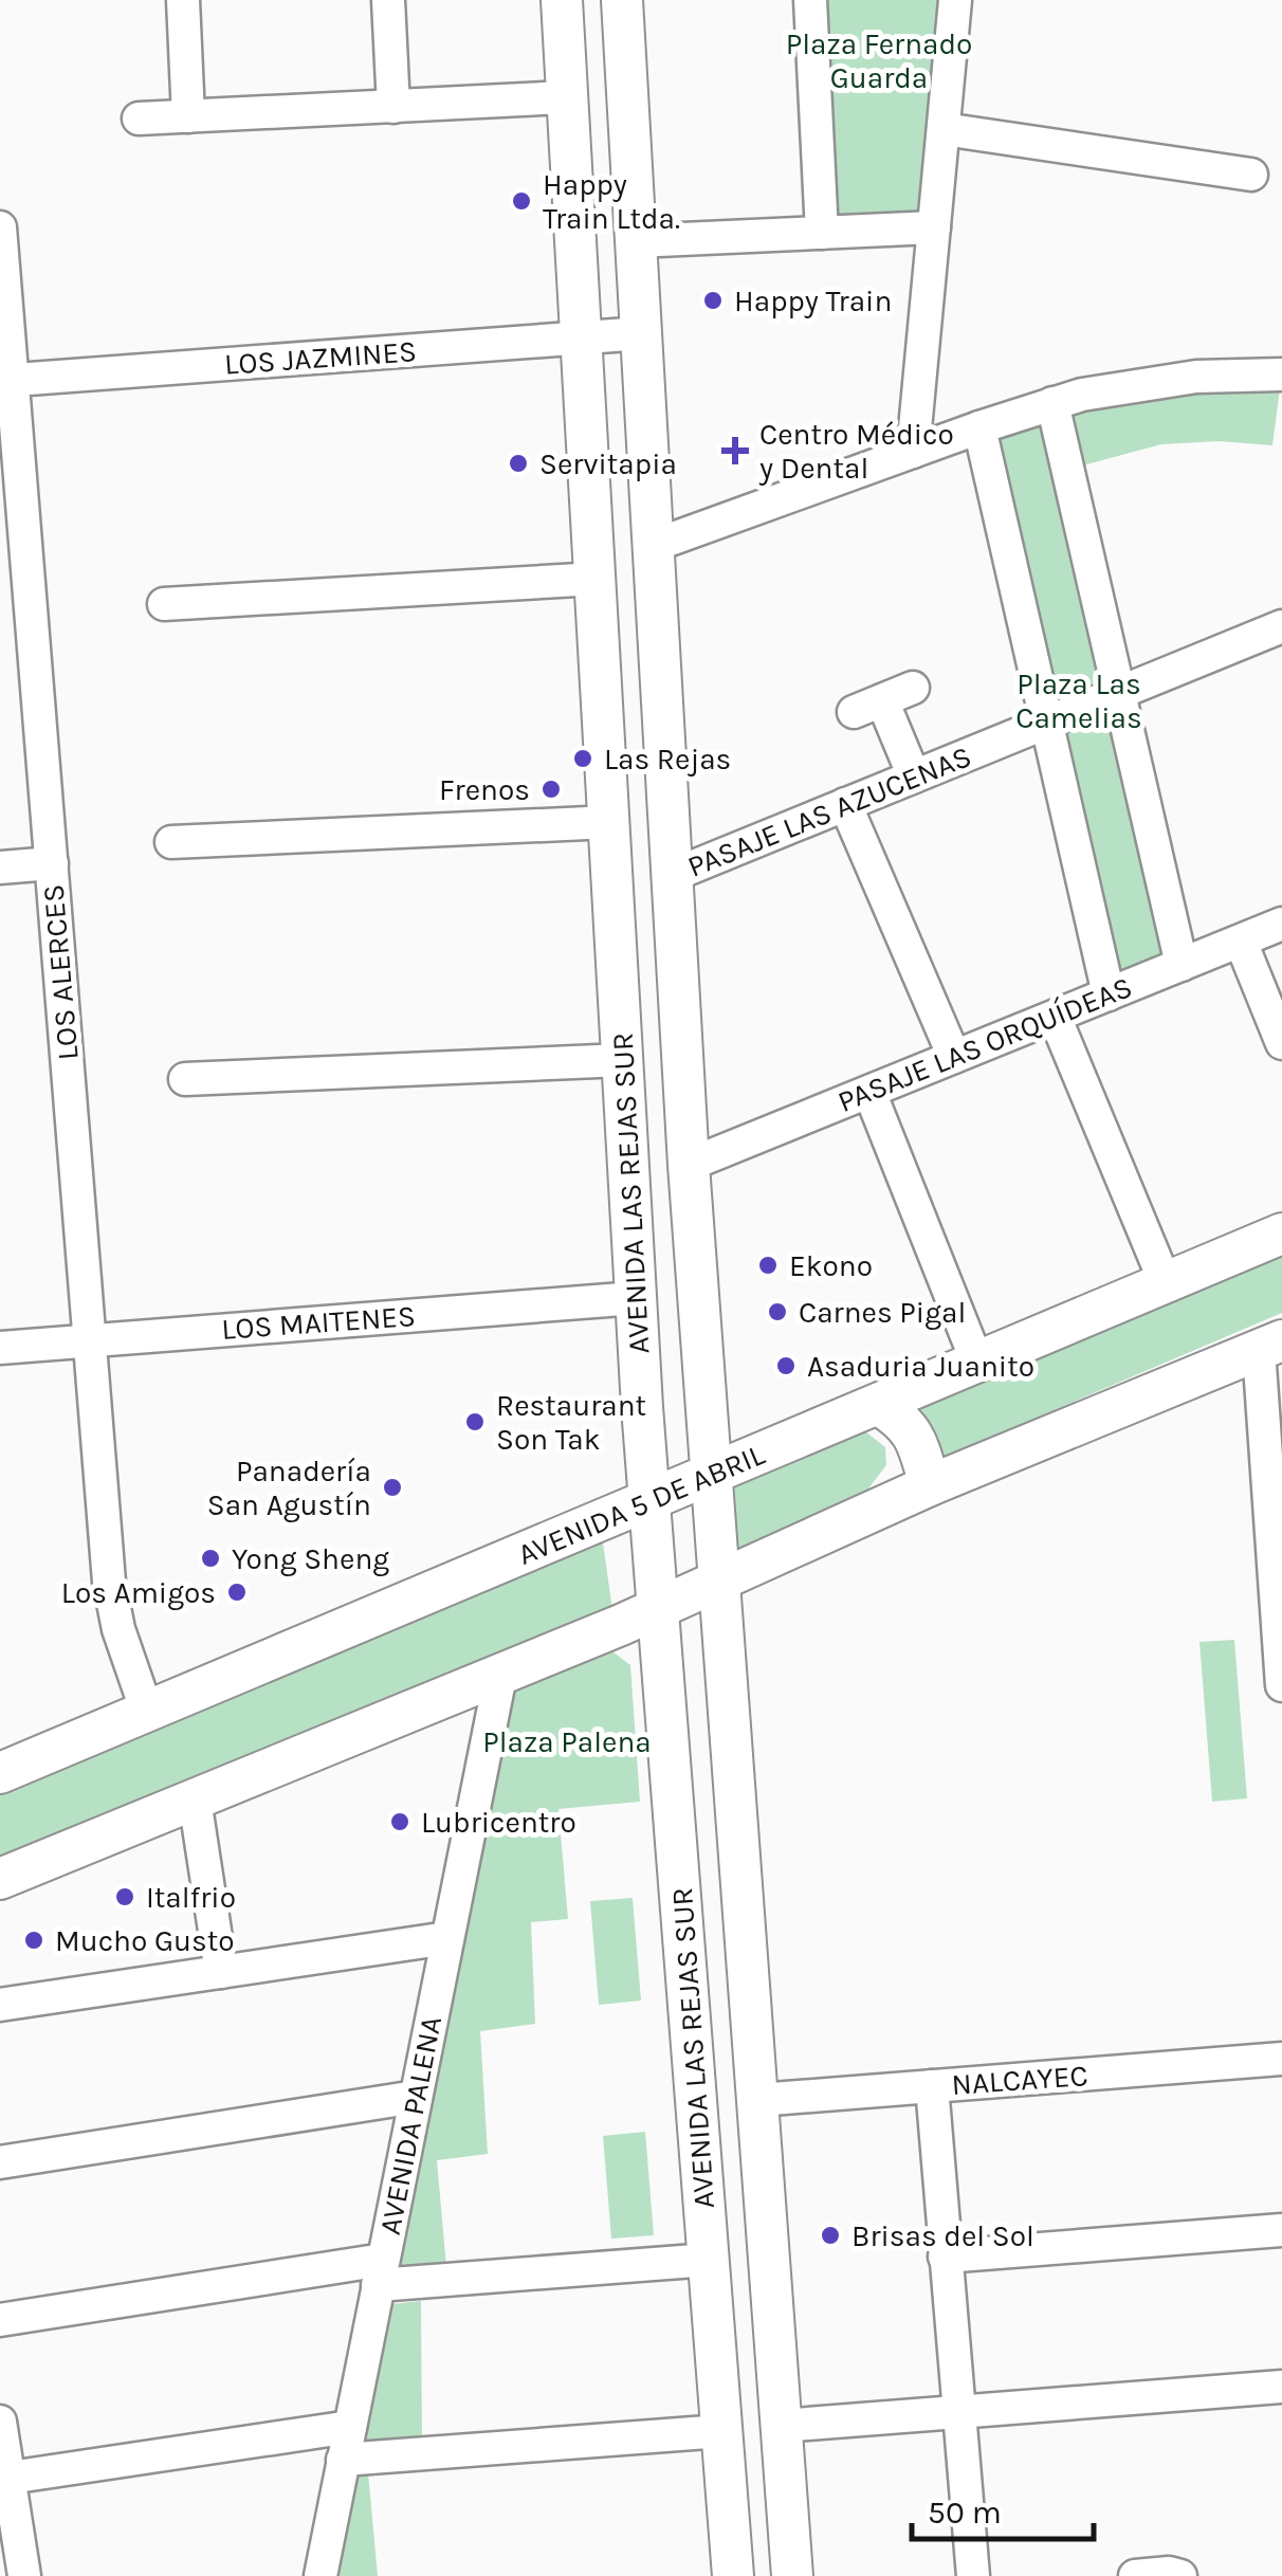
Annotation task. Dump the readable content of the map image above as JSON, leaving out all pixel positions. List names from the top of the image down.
{
  "streets": {
    "main road": ["AVENIDA LAS REJAS SUR", "AVENIDA 5 DE ABRIL"],
    "street": [
      "LOS JAZMINES",
      "PASAJE LAS AZUCENAS",
      "LOS ALERCES",
      "PASAJE LAS ORQUÍDEAS",
      "LOS MAITENES",
      "NALCAYEC",
      "AVENIDA PALENA"
    ]
  },
  "crossings": [
    ["LOS JAZMINES", "LOS ALERCES"],
    ["LOS JAZMINES", "AVENIDA LAS REJAS SUR"],
    ["PASAJE LAS AZUCENAS", "AVENIDA LAS REJAS SUR"],
    ["LOS ALERCES", "LOS MAITENES"],
    ["LOS ALERCES", "AVENIDA 5 DE ABRIL"],
    ["PASAJE LAS ORQUÍDEAS", "AVENIDA LAS REJAS SUR"],
    ["AVENIDA LAS REJAS SUR", "LOS MAITENES"],
    ["AVENIDA LAS REJAS SUR", "AVENIDA 5 DE ABRIL"],
    ["AVENIDA LAS REJAS SUR", "NALCAYEC"]
  ],
  "parks": ["Plaza Fernado Guarda", "Plaza Las Camelias", "Plaza Palena"],
  "places": {
    "other": [
      "Happy Train Ltda.",
      "Happy Train",
      "Servitapia",
      "Las Rejas",
      "Frenos",
      "Ekono",
      "Carnes Pigal",
      "Asaduria Juanito",
      "Restaurant Son Tak",
      "Panadería San Agustín",
      "Yong Sheng",
      "Los Amigos",
      "Lubricentro",
      "Italfrio",
      "Mucho Gusto",
      "Brisas del Sol"
    ],
    "health": ["Centro Médico y Dental"]
  },
  "scale_bar": "50 m"
}
